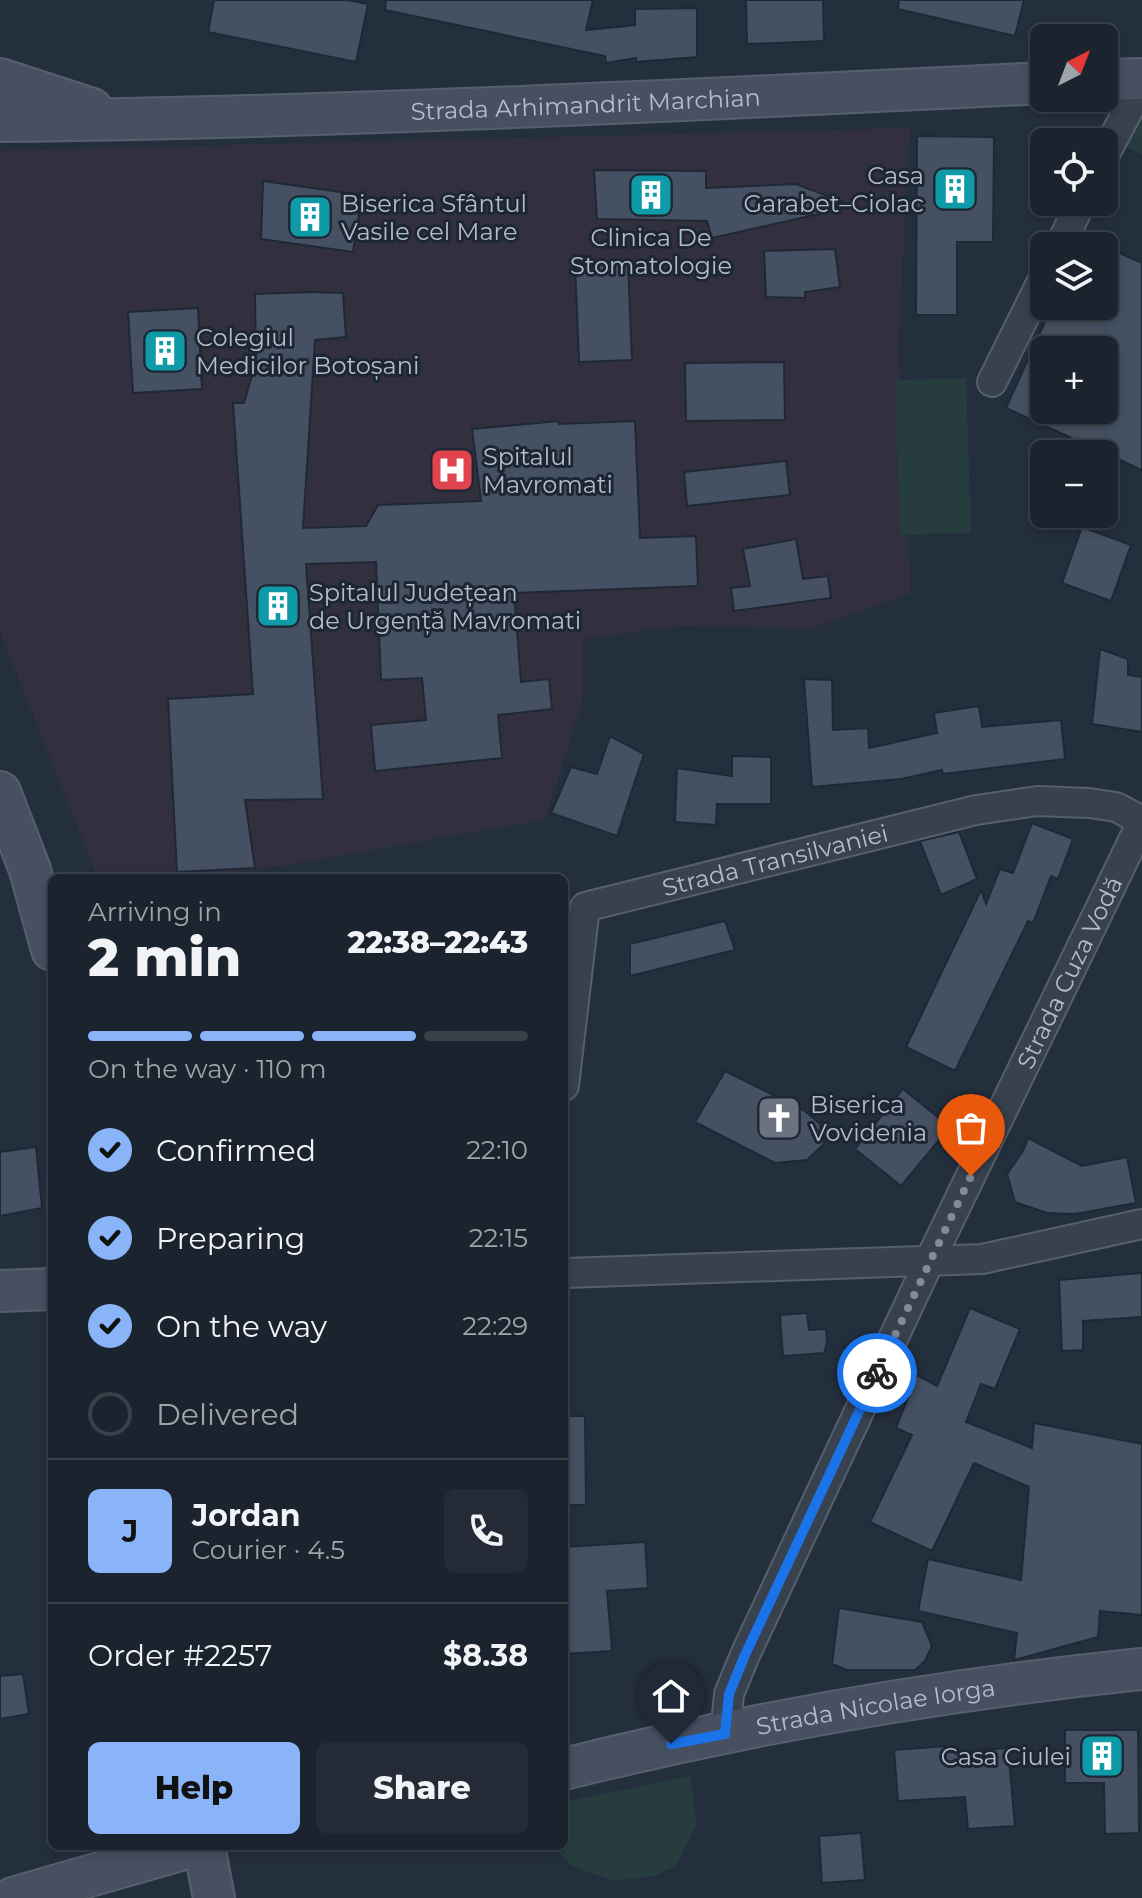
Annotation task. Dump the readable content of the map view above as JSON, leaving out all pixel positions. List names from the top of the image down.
{
  "streets": {
    "main road": ["Strada Arhimandrit Marchian", "Strada Nicolae Iorga"],
    "street": ["Strada Transilvaniei", "Strada Cuza Vodă"]
  },
  "crossings": [
    ["Strada Transilvaniei", "Strada Cuza Vodă"],
    ["Strada Cuza Vodă", "Strada Nicolae Iorga"]
  ],
  "places": {
    "building": [
      "Casa Garabet–Ciolac",
      "Clinica De Stomatologie",
      "Biserica Sfântul Vasile cel Mare",
      "Colegiul Medicilor Botoșani",
      "Spitalul Județean de Urgență Mavromati",
      "Casa Ciulei"
    ],
    "hospital": ["Spitalul Mavromati"],
    "church": ["Biserica Vovidenia"]
  },
  "north": "top right",
  "page": {
    "map_buttons": ["+", "−"],
    "heading": ["2 min", "Arriving in", "22:38–22:43"],
    "panel": [
      "Jordan",
      "Courier · 4.5",
      "Order #2257",
      "$8.38"
    ],
    "bar": "On the way · 110 m",
    "list": [
      ["Confirmed", "22:10"],
      ["Preparing", "22:15"],
      ["On the way", "22:29"],
      "Delivered"
    ],
    "round": "J",
    "buttons": ["Help", "Share"]
  }
}
